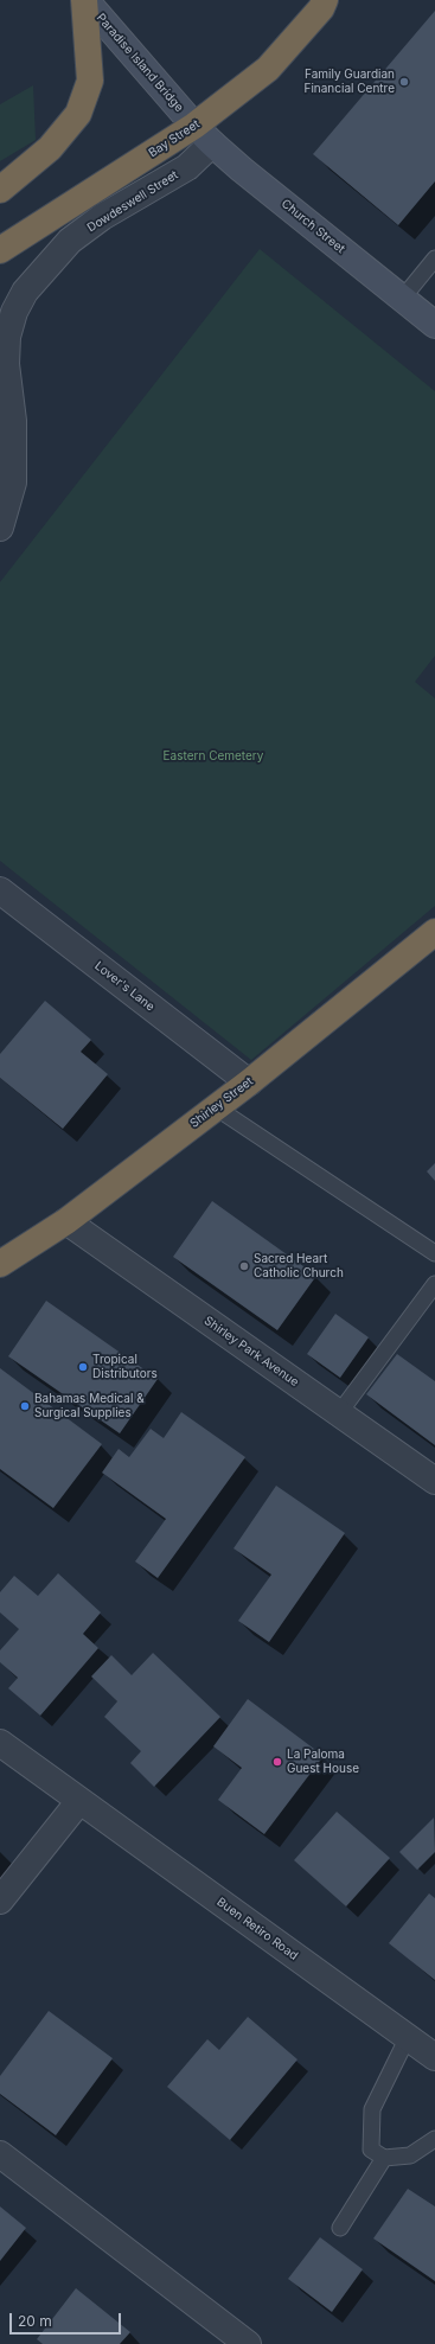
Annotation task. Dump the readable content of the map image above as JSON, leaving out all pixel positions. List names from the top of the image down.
{
  "streets": {
    "highway": ["Bay Street", "Shirley Street"],
    "main road": ["Paradise Island Bridge", "Church Street"],
    "street": [
      "Dowdeswell Street",
      "Lover's Lane",
      "Shirley Park Avenue",
      "Buen Retiro Road"
    ]
  },
  "crossings": [
    ["Paradise Island Bridge", "Bay Street"],
    ["Paradise Island Bridge", "Dowdeswell Street"],
    ["Paradise Island Bridge", "Church Street"],
    ["Bay Street", "Dowdeswell Street"],
    ["Bay Street", "Church Street"],
    ["Dowdeswell Street", "Church Street"],
    ["Lover's Lane", "Shirley Street"],
    ["Shirley Street", "Shirley Park Avenue"]
  ],
  "parks": ["Eastern Cemetery"],
  "places": [
    "Family Guardian Financial Centre",
    "Sacred Heart Catholic Church",
    "Tropical Distributors",
    "Bahamas Medical & Surgical Supplies",
    "La Paloma Guest House"
  ],
  "scale_bar": "20 m"
}
